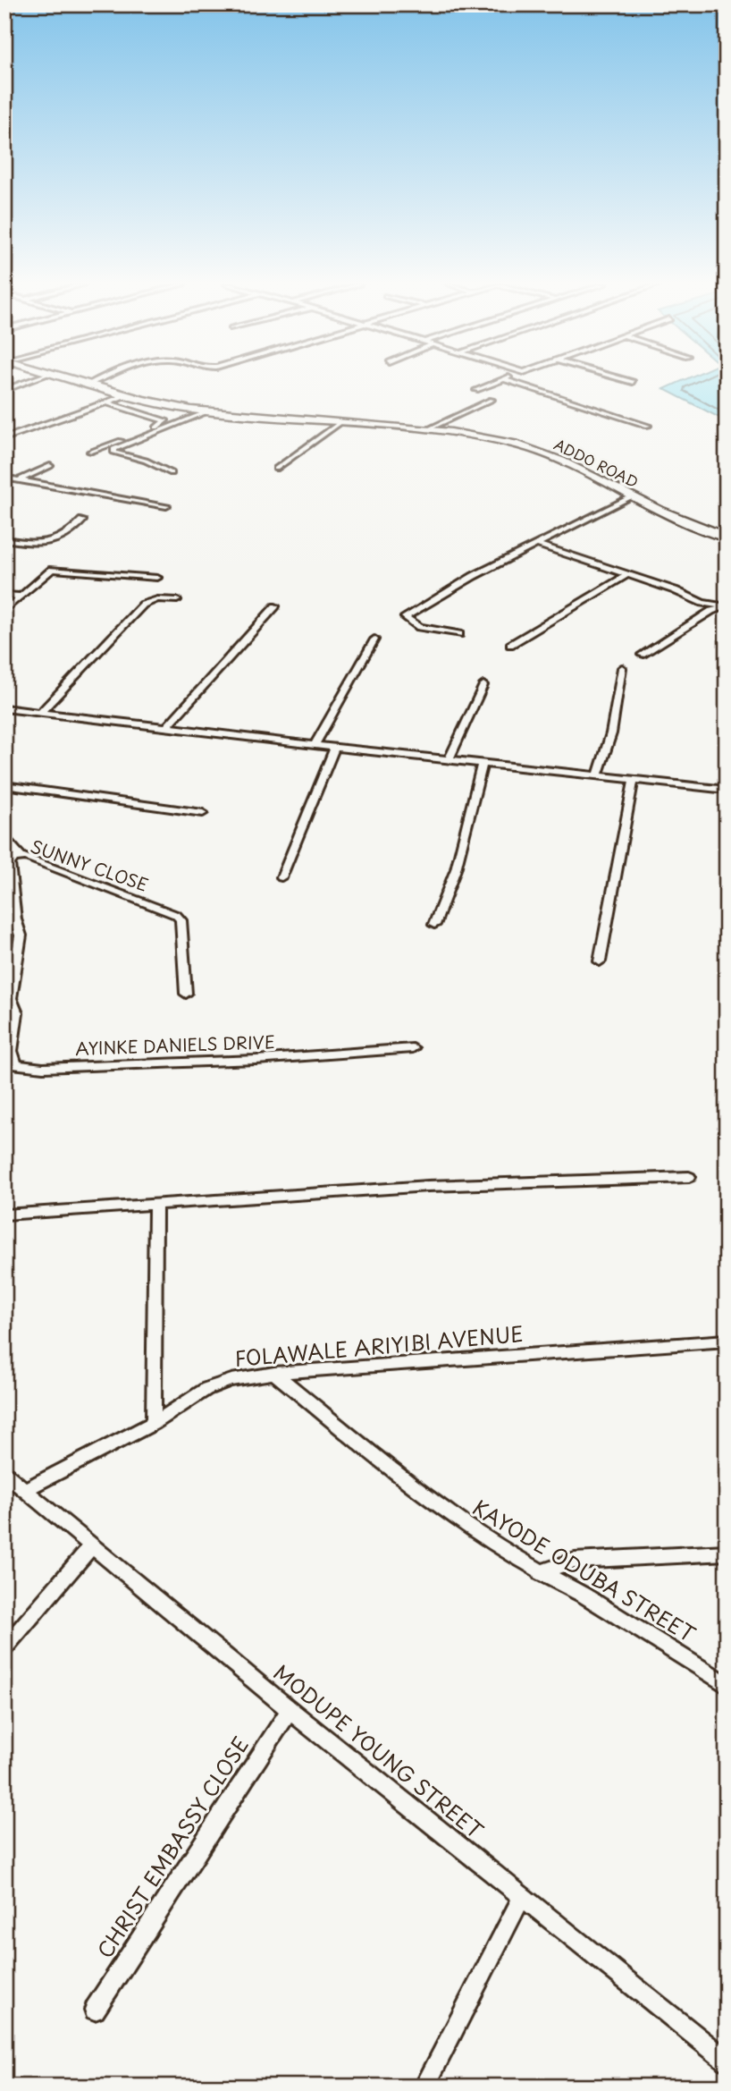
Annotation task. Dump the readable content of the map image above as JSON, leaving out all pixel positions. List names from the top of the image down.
{
  "streets": {
    "main road": ["ADDO ROAD"],
    "street": [
      "SUNNY CLOSE",
      "AYINKE DANIELS DRIVE",
      "FOLAWALE ARIYIBI AVENUE",
      "KAYODE ODUBA STREET",
      "MODUPE YOUNG STREET",
      "CHRIST EMBASSY CLOSE"
    ]
  },
  "crossings": [
    ["SUNNY CLOSE", "AYINKE DANIELS DRIVE"],
    ["FOLAWALE ARIYIBI AVENUE", "KAYODE ODUBA STREET"],
    ["FOLAWALE ARIYIBI AVENUE", "MODUPE YOUNG STREET"],
    ["MODUPE YOUNG STREET", "CHRIST EMBASSY CLOSE"]
  ]
}
